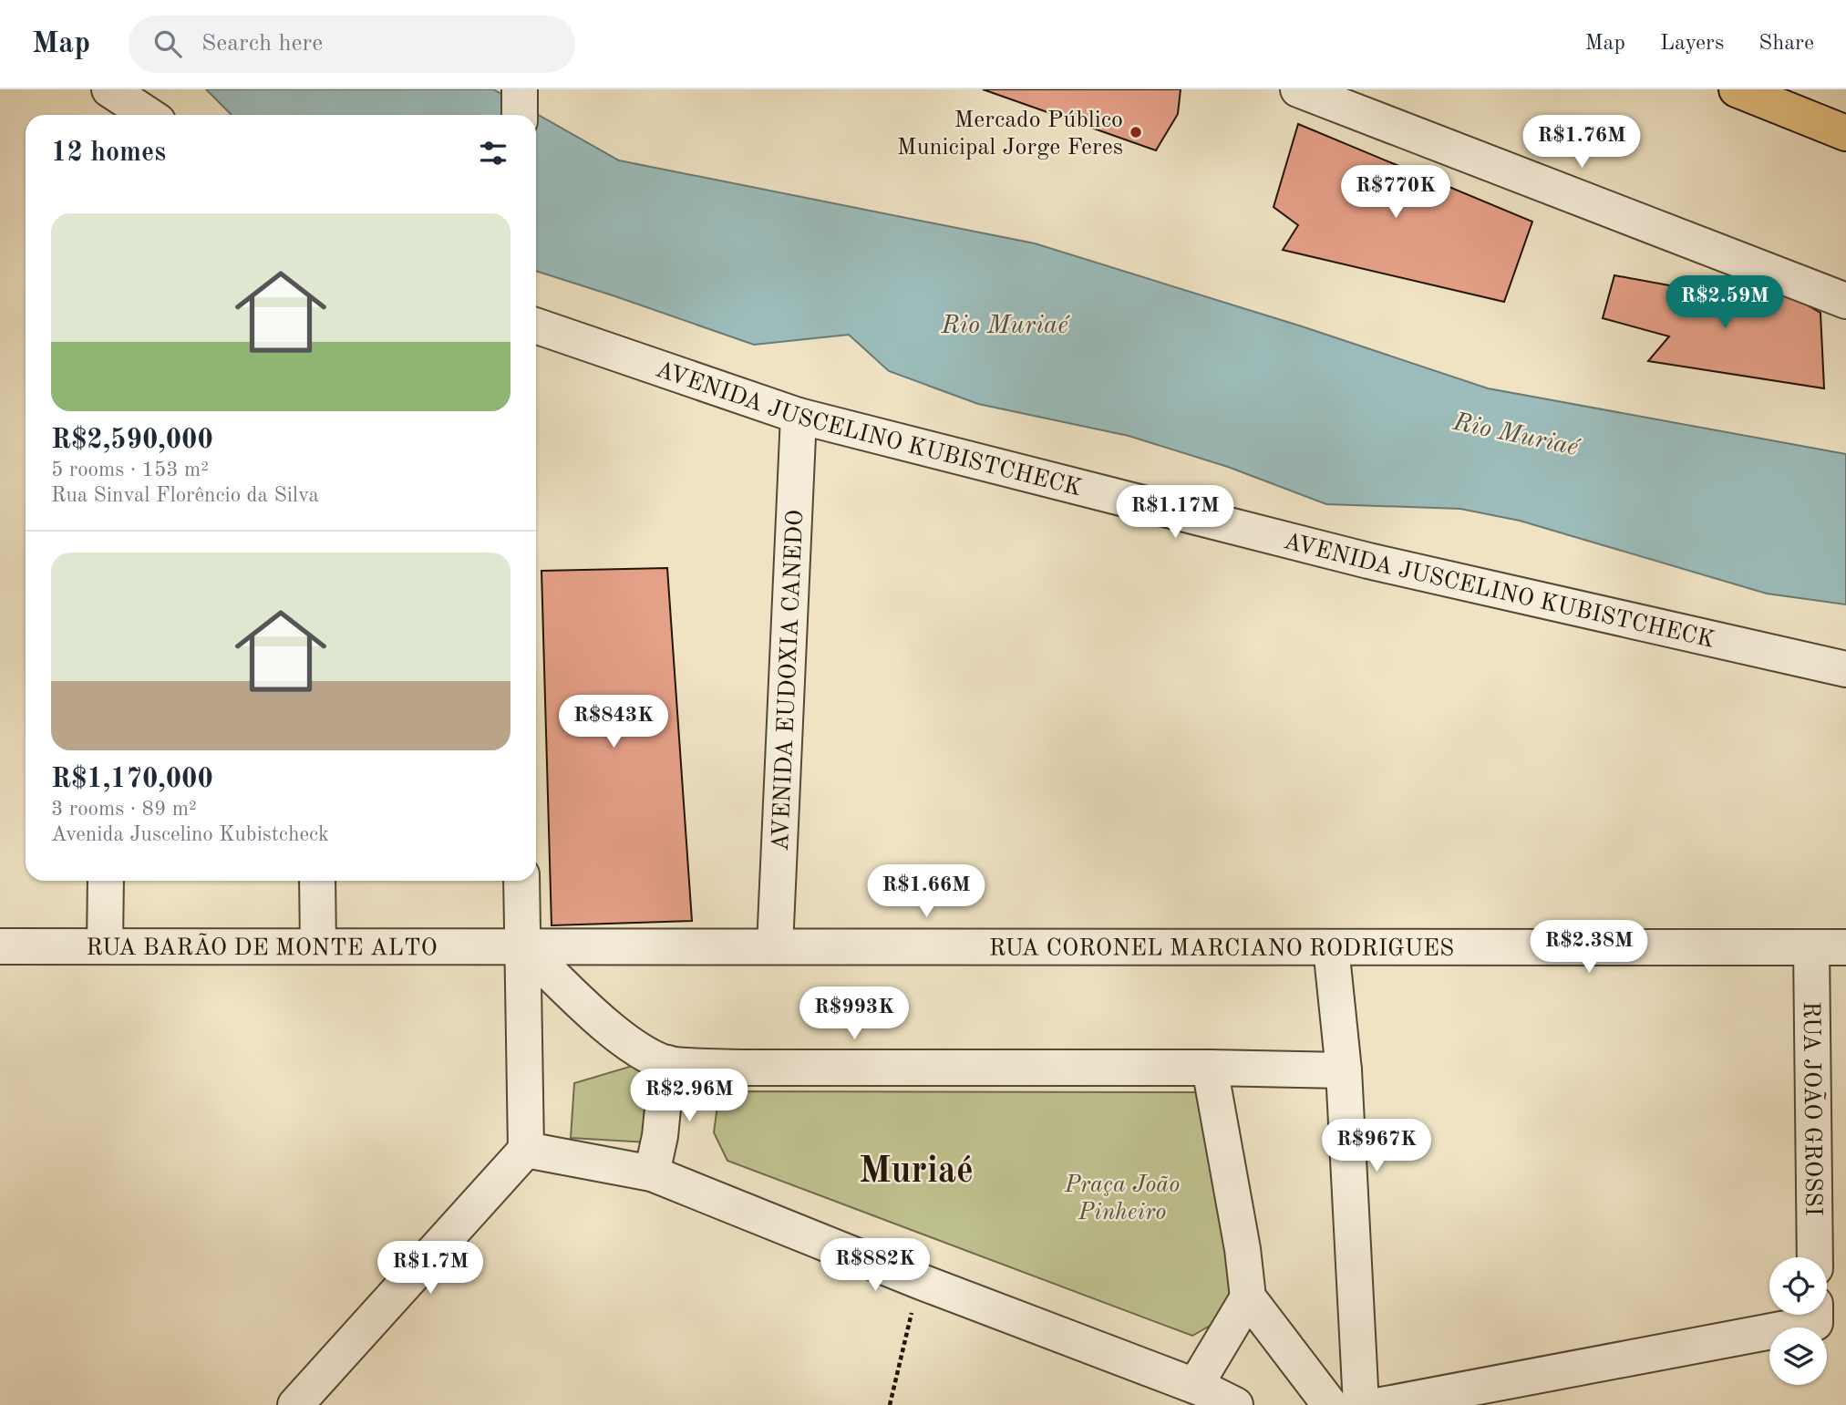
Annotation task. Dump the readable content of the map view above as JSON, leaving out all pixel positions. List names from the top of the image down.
{
  "streets": {
    "street": [
      "AVENIDA JUSCELINO KUBISTCHECK",
      "AVENIDA EUDOXIA CANEDO",
      "RUA BARÃO DE MONTE ALTO",
      "RUA CORONEL MARCIANO RODRIGUES",
      "RUA JOÃO GROSSI"
    ]
  },
  "crossings": [
    ["AVENIDA JUSCELINO KUBISTCHECK", "AVENIDA EUDOXIA CANEDO"],
    ["AVENIDA EUDOXIA CANEDO", "RUA CORONEL MARCIANO RODRIGUES"],
    ["RUA BARÃO DE MONTE ALTO", "RUA CORONEL MARCIANO RODRIGUES"],
    ["RUA CORONEL MARCIANO RODRIGUES", "RUA JOÃO GROSSI"]
  ],
  "districts": ["Muriaé"],
  "water": ["Rio Muriaé"],
  "parks": ["Praça João Pinheiro"],
  "places": ["Mercado Público Municipal Jorge Feres"],
  "page": {
    "header": "Map",
    "search": "Search here",
    "nav": ["Map", "Layers", "Share"],
    "price": [
      "R$1.76M",
      "R$770K",
      "R$2.59M",
      "R$1.17M",
      "R$843K",
      "R$1.66M",
      "R$2.38M",
      "R$993K",
      "R$2.96M",
      "R$967K",
      "R$882K",
      "R$1.7M"
    ],
    "heading": "12 homes",
    "list": [
      {
        "name": "R$2,590,000",
        "note": "5 rooms · 153 m² · Rua Sinval Florêncio da Silva"
      },
      {
        "name": "R$1,170,000",
        "note": "3 rooms · 89 m² · Avenida Juscelino Kubistcheck"
      }
    ]
  }
}
